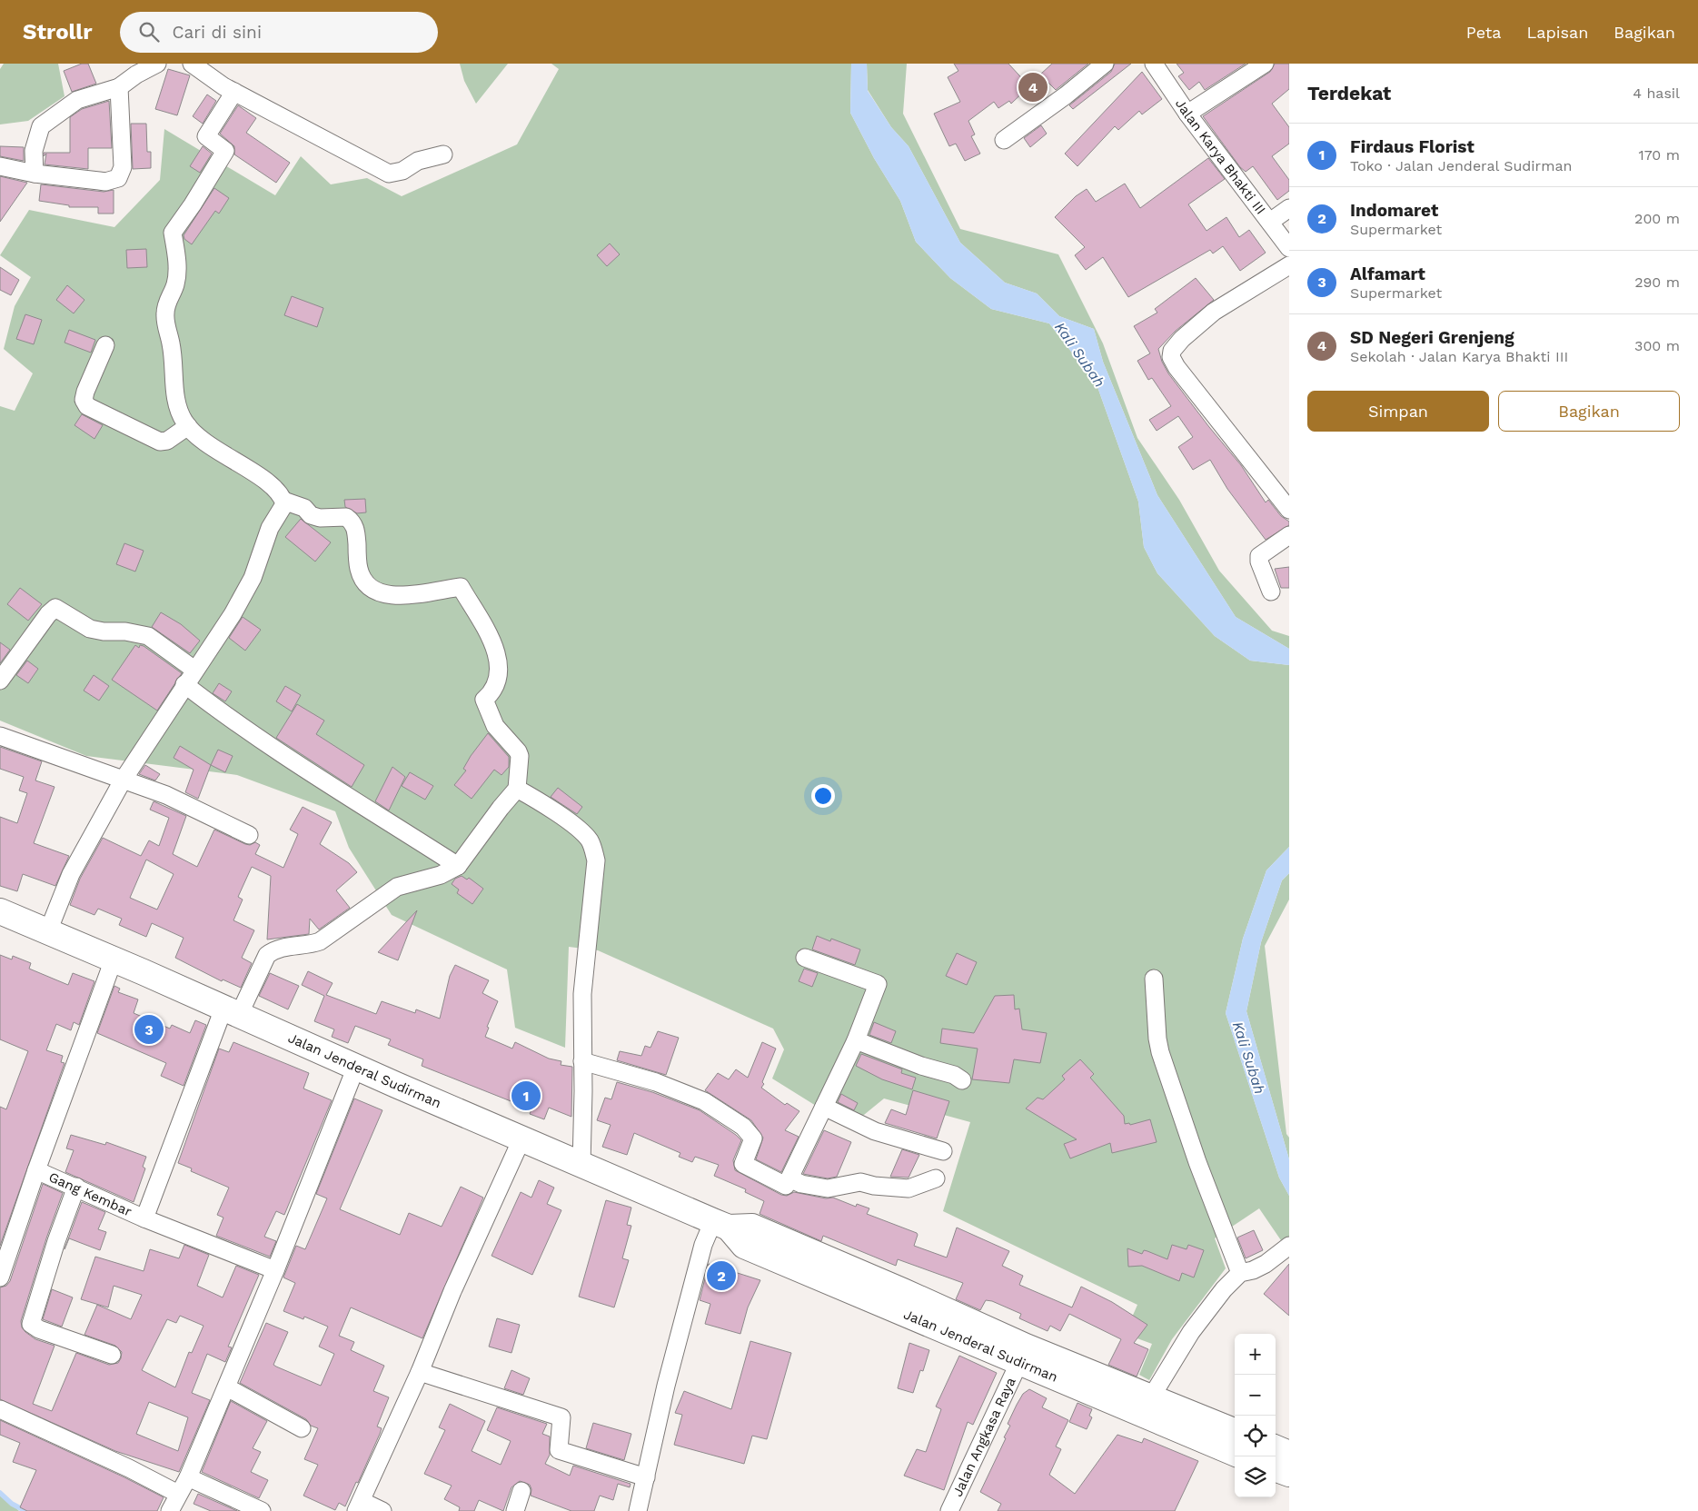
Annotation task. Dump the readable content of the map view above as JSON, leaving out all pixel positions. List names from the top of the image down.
{
  "streets": {
    "highway": ["Jalan Jenderal Sudirman"],
    "street": ["Jalan Karya Bhakti III", "Gang Kembar", "Jalan Angkasa Raya"]
  },
  "crossings": [
    ["Jalan Jenderal Sudirman", "Gang Kembar"],
    ["Jalan Jenderal Sudirman", "Jalan Angkasa Raya"]
  ],
  "water": ["Kali Subah"],
  "page": {
    "header": "Strollr",
    "search": "Cari di sini",
    "nav": ["Peta", "Lapisan", "Bagikan"],
    "heading": ["Terdekat", "4 hasil"],
    "pins": [
      "4",
      "3",
      "1",
      "2"
    ],
    "list": [
      {
        "mark": "1",
        "name": "Firdaus Florist",
        "note": "Toko · Jalan Jenderal Sudirman",
        "value": "170 m"
      },
      {
        "mark": "2",
        "name": "Indomaret",
        "note": "Supermarket",
        "value": "200 m"
      },
      {
        "mark": "3",
        "name": "Alfamart",
        "note": "Supermarket",
        "value": "290 m"
      },
      {
        "mark": "4",
        "name": "SD Negeri Grenjeng",
        "note": "Sekolah · Jalan Karya Bhakti III",
        "value": "300 m"
      }
    ],
    "buttons": ["Simpan", "Bagikan"],
    "map_buttons": ["+", "−"]
  }
}
